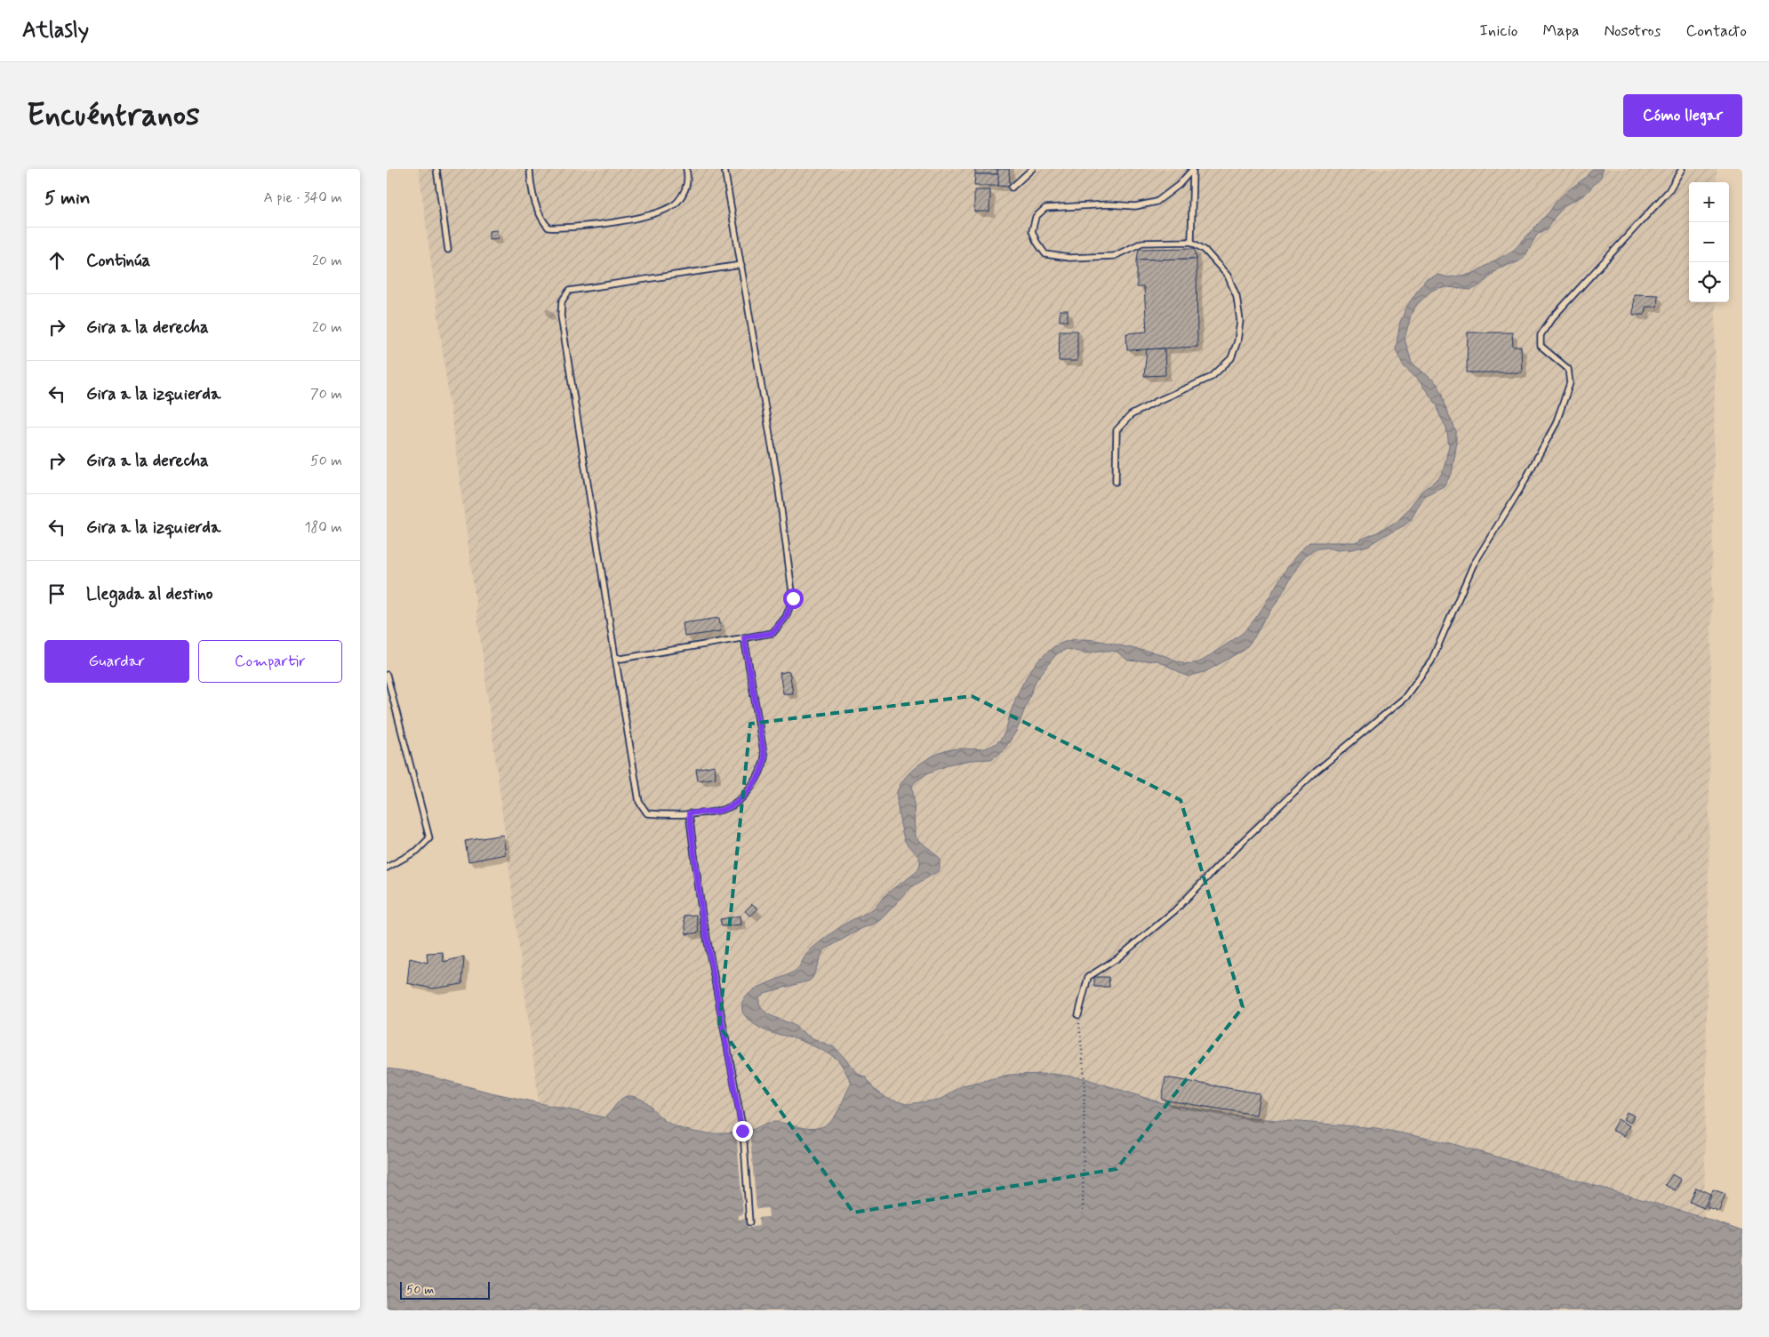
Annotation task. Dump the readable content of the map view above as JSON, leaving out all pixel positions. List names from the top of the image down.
{
  "scale_bar": "50 m",
  "page": {
    "header": "Atlasly",
    "nav": [
      "Inicio",
      "Mapa",
      "Nosotros",
      "Contacto"
    ],
    "buttons": [
      "Cómo llegar",
      ["Guardar", "Compartir"]
    ],
    "title": "Encuéntranos",
    "heading": ["5 min", "A pie · 340 m"],
    "map_buttons": ["+", "−"],
    "list": [
      ["Continúa", "20 m"],
      ["Gira a la derecha", "20 m"],
      ["Gira a la izquierda", "70 m"],
      ["Gira a la derecha", "50 m"],
      ["Gira a la izquierda", "180 m"],
      "Llegada al destino"
    ],
    "scale": "50 m"
  }
}
